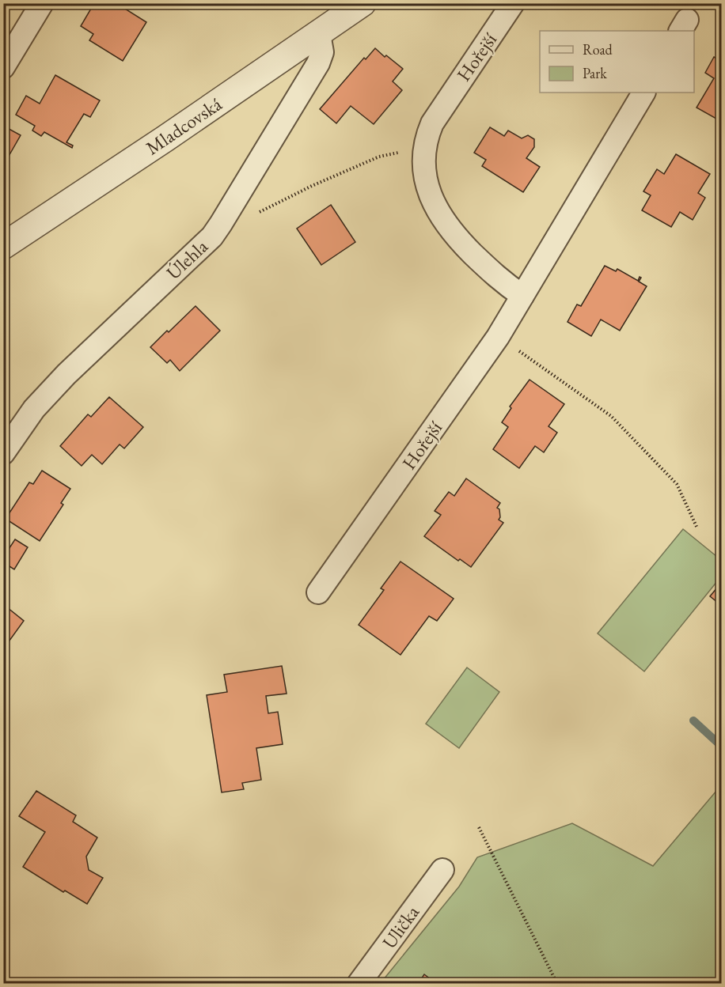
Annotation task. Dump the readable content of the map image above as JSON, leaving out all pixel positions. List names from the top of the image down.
{
  "streets": {
    "street": [
      "Hořejší",
      "Mladcovská",
      "Úlehla",
      "Ulička"
    ]
  },
  "crossings": [
    ["Mladcovská", "Úlehla"]
  ],
  "legend": ["Road", "Park"]
}
